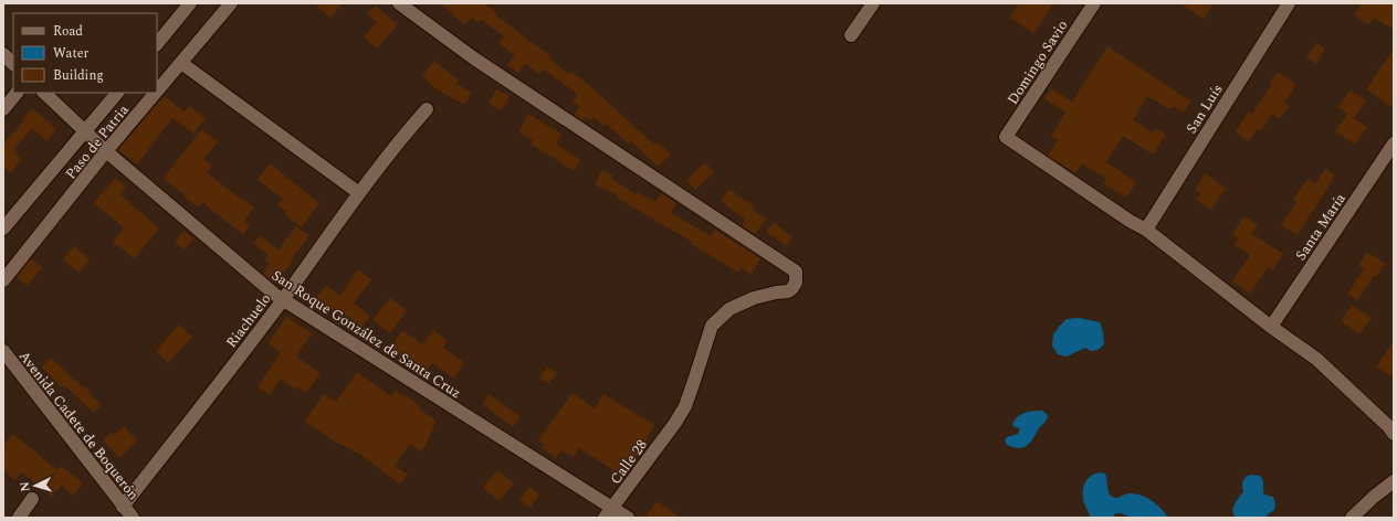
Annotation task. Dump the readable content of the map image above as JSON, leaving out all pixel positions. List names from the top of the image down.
{
  "streets": {
    "street": [
      "Domingo Savio",
      "San Luís",
      "Paso de Patria",
      "Santa María",
      "Riachuelo",
      "San Roque González de Santa Cruz",
      "Avenida Cadete de Boquerón",
      "Calle 28"
    ]
  },
  "crossings": [
    ["Domingo Savio", "San Luís"],
    ["Paso de Patria", "San Roque González de Santa Cruz"],
    ["Riachuelo", "San Roque González de Santa Cruz"],
    ["Riachuelo", "Avenida Cadete de Boquerón"],
    ["San Roque González de Santa Cruz", "Calle 28"]
  ],
  "legend": ["Road", "Water", "Building"],
  "north": "left"
}
